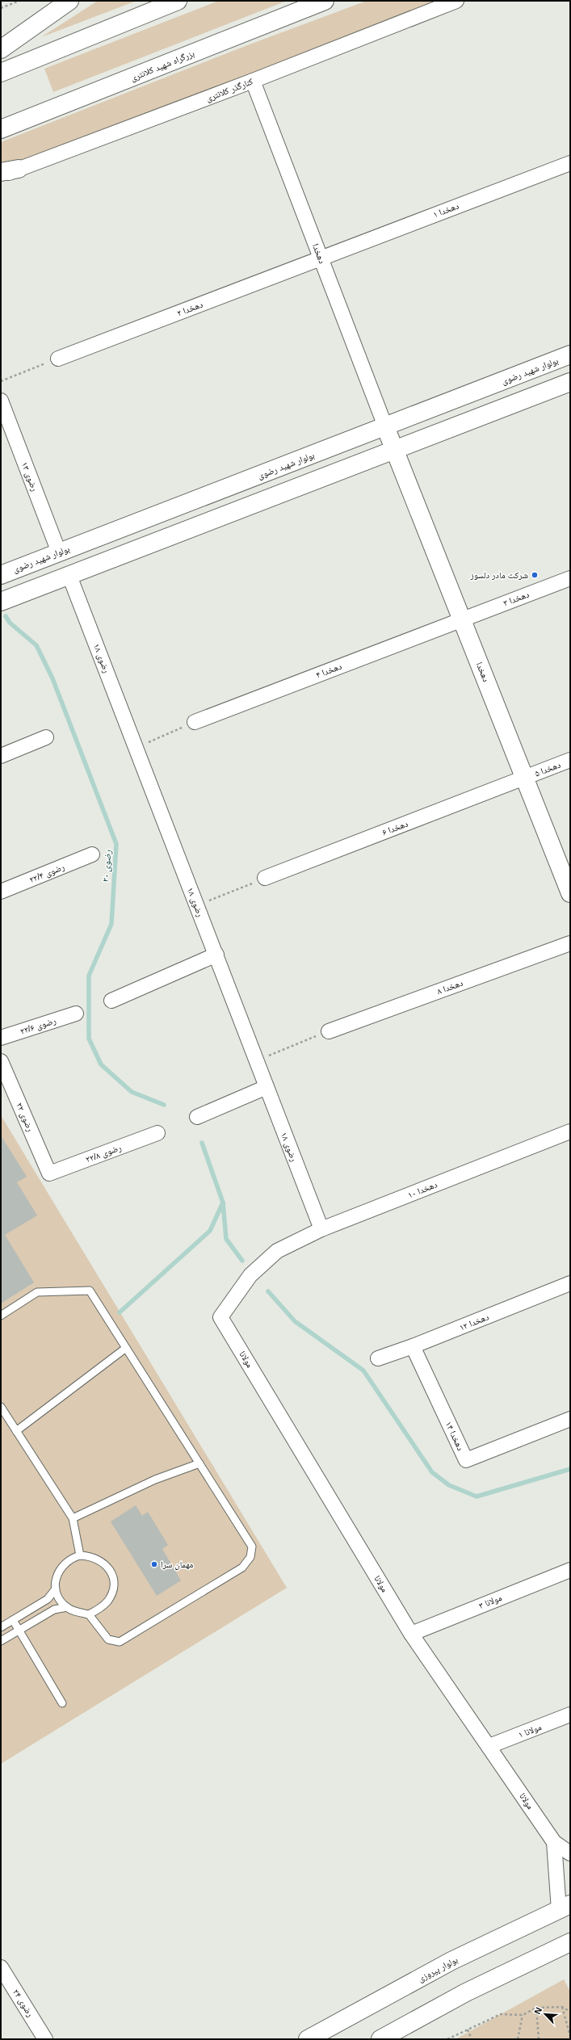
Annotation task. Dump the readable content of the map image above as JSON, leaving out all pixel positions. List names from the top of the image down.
{
  "streets": {
    "main road": [
      "بزرگراه شهید کلانتری",
      "دهخدا",
      "بولوار شهید رضوی",
      "بولوار پیروزی"
    ],
    "street": [
      "کنارگذر کلانتری",
      "دهخدا ۱",
      "دهخدا ۲",
      "رضوی ۱۳",
      "دهخدا ۳",
      "رضوی ۱۸",
      "دهخدا ۴",
      "دهخدا ۵",
      "دهخدا ۶",
      "رضوی ۲۲/۴",
      "دهخدا ۸",
      "رضوی ۲۲/۶",
      "رضوی ۲۲",
      "رضوی ۲۲/۸",
      "دهخدا ۱۰",
      "دهخدا ۱۲",
      "مولانا",
      "دهخدا ۱۴",
      "مولانا ۳",
      "مولانا ۱",
      "رضوی ۲۴"
    ]
  },
  "crossings": [
    ["کنارگذر کلانتری", "دهخدا"],
    ["دهخدا ۱", "دهخدا"],
    ["دهخدا ۱", "دهخدا ۲"],
    ["دهخدا", "دهخدا ۲"],
    ["دهخدا", "بولوار شهید رضوی"],
    ["دهخدا", "دهخدا ۳"],
    ["دهخدا", "دهخدا ۴"],
    ["دهخدا", "دهخدا ۵"],
    ["دهخدا", "دهخدا ۶"],
    ["بولوار شهید رضوی", "رضوی ۱۳"],
    ["دهخدا ۳", "دهخدا ۴"],
    ["رضوی ۱۸", "دهخدا ۱۰"],
    ["دهخدا ۵", "دهخدا ۶"],
    ["رضوی ۲۲", "رضوی ۲۲/۸"],
    ["دهخدا ۱۰", "مولانا"],
    ["دهخدا ۱۲", "دهخدا ۱۴"],
    ["مولانا", "مولانا ۳"],
    ["مولانا", "مولانا ۱"]
  ],
  "water": ["رضوی ۲۰"],
  "places": ["شرکت مادر دلسوز", "مهمان سرا"],
  "north": "top left"
}
